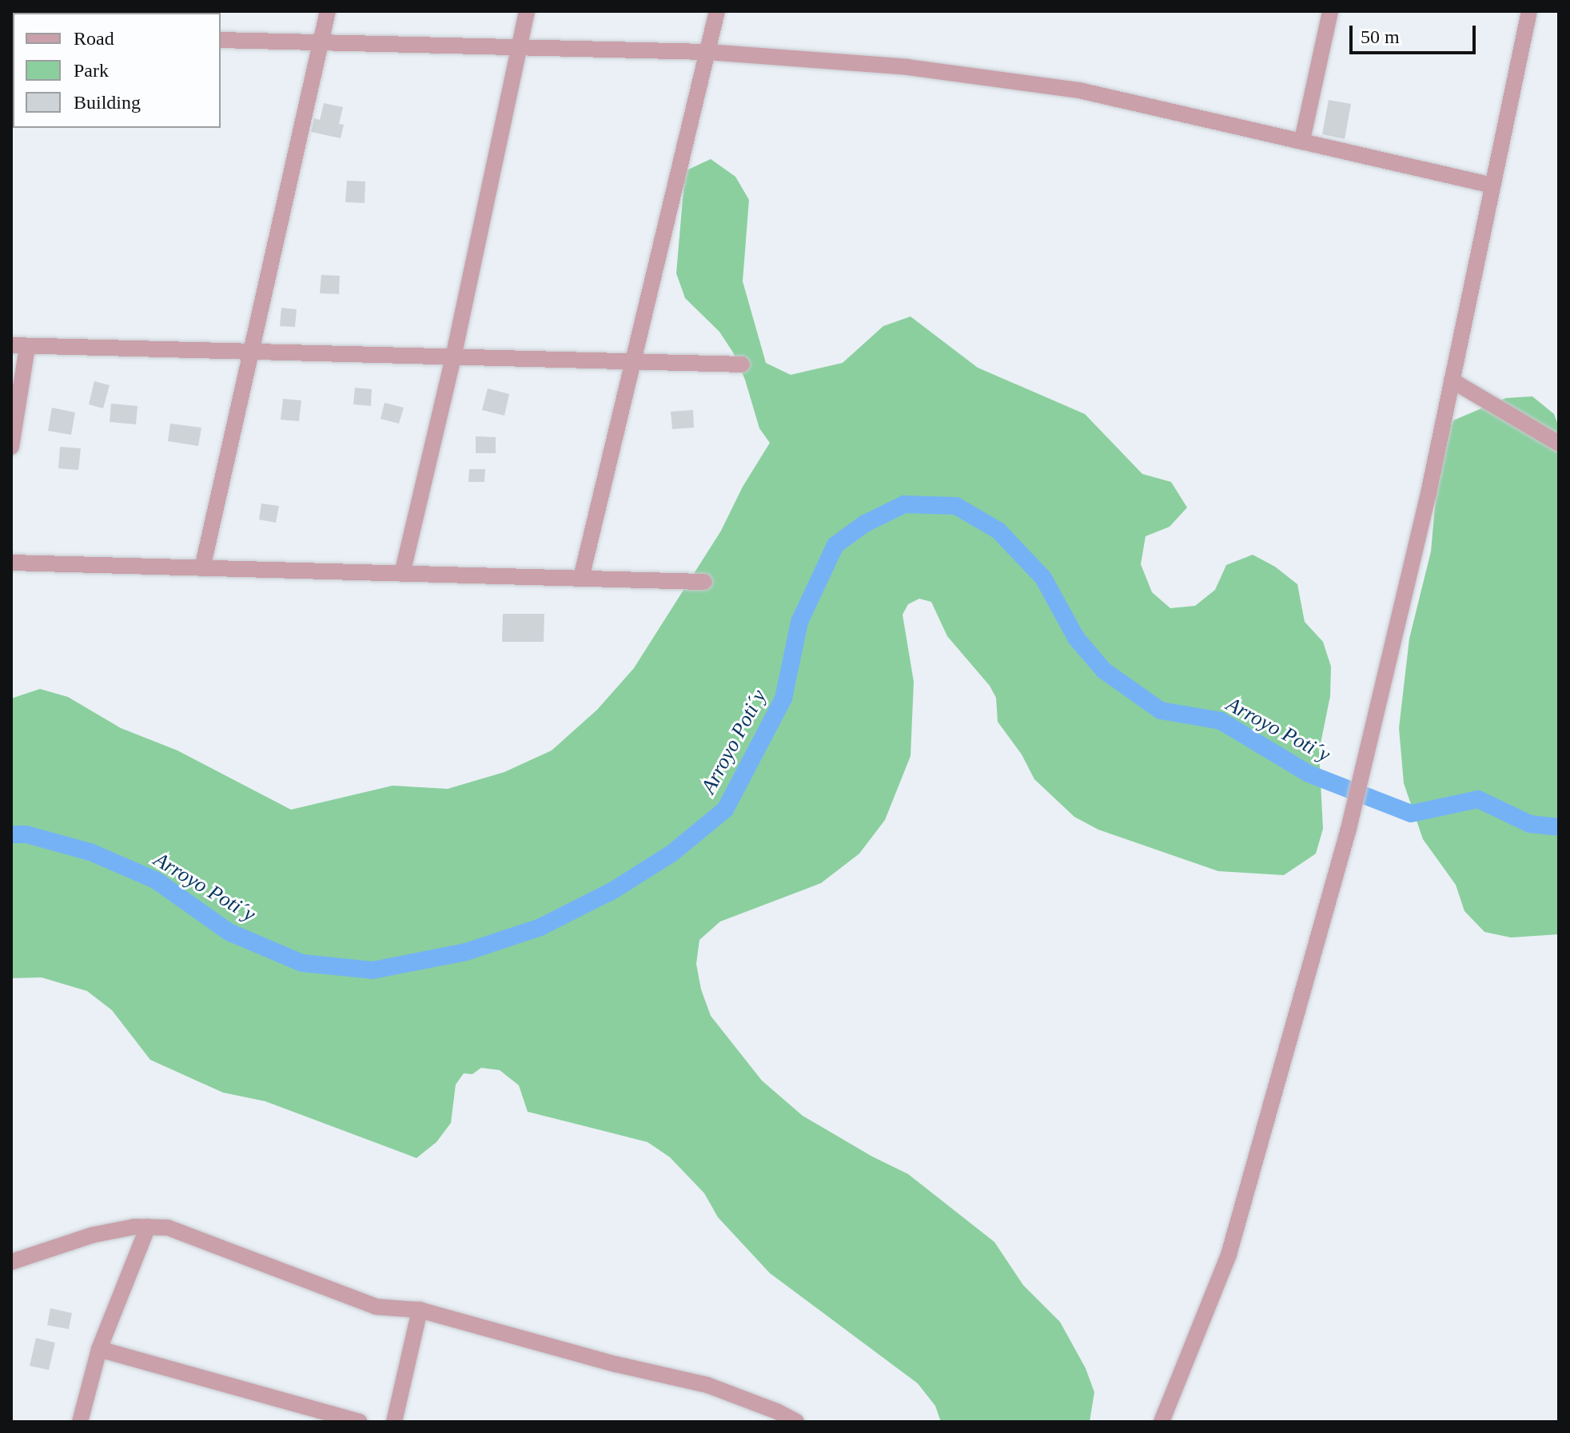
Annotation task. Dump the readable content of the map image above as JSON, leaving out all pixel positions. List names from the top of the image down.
{
  "water": ["Arroyo Poti´y"],
  "legend": ["Road", "Park", "Building"],
  "scale_bar": "50 m"
}
